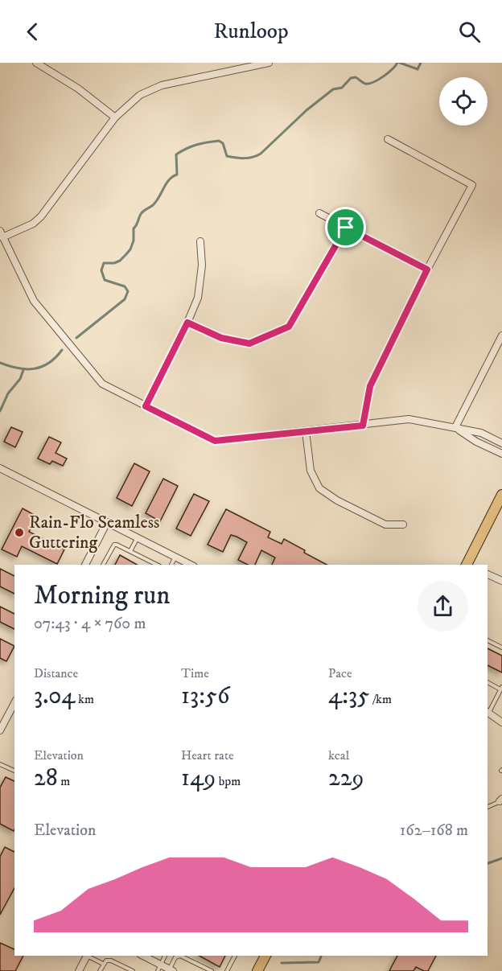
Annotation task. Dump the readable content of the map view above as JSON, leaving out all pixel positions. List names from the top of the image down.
{
  "places": ["Rain-Flo Seamless Guttering"],
  "page": {
    "header": "Runloop",
    "heading": ["Morning run", "07:43 · 4 × 760 m"],
    "stats": [
      ["Distance", "3.04 km"],
      ["Time", "13:56"],
      ["Pace", "4:35 /km"],
      ["Elevation", "28 m"],
      ["Heart rate", "149 bpm"],
      ["kcal", "229"]
    ],
    "chart": ["Elevation", "162–168 m"]
  }
}
